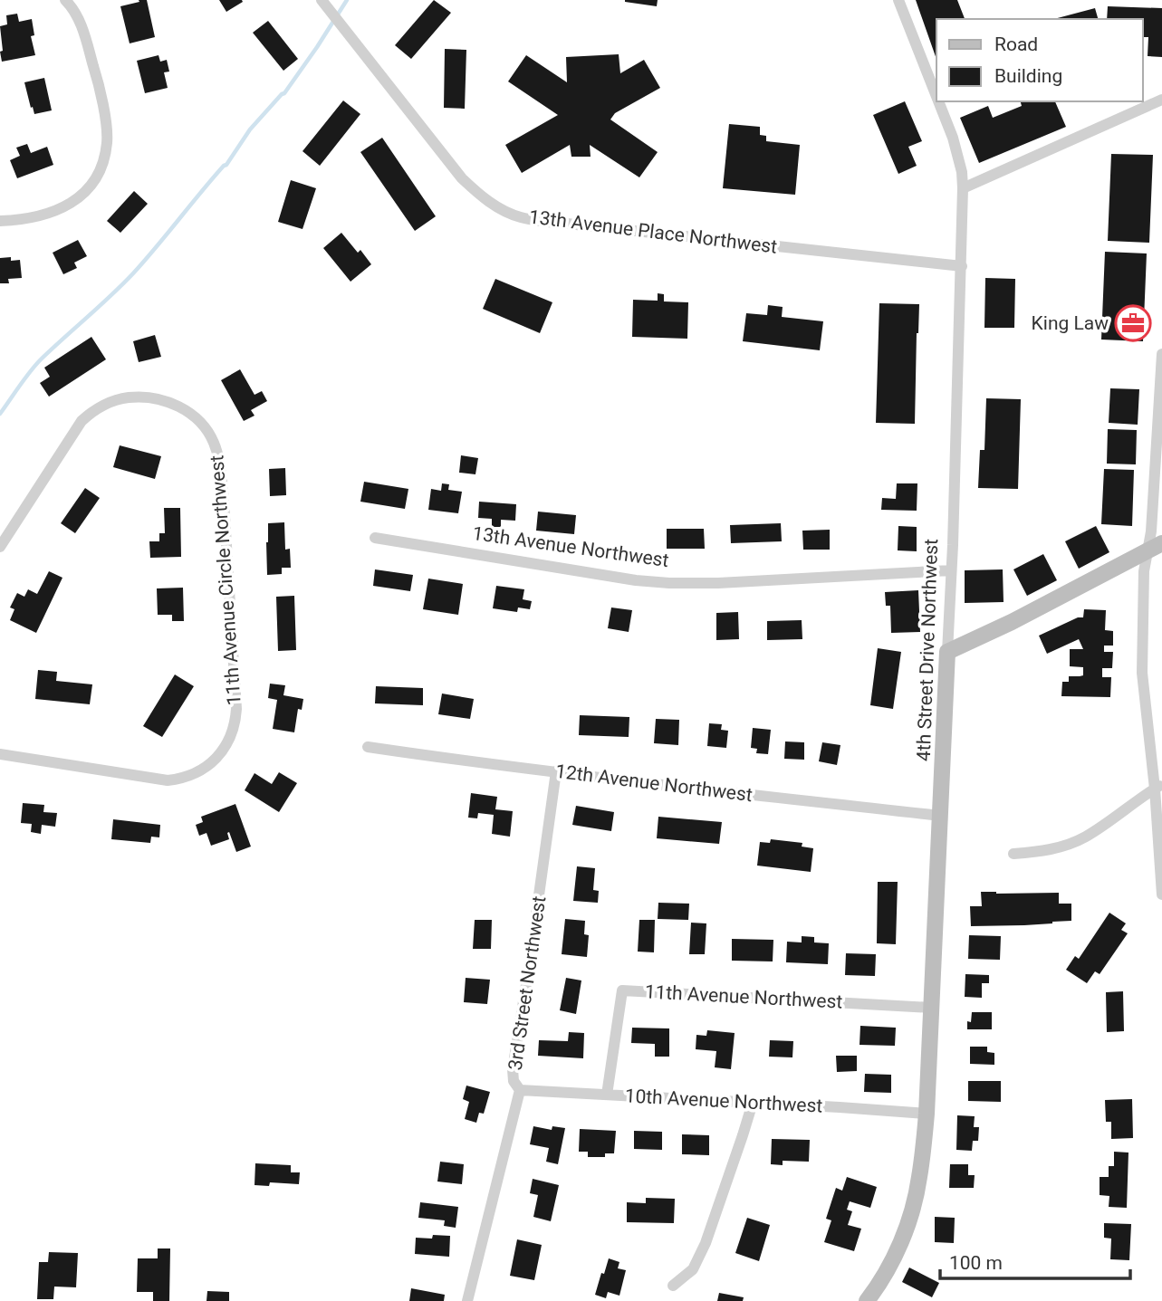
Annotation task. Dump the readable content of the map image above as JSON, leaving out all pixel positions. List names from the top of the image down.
{
  "streets": {
    "main road": ["4th Street Drive Northwest"],
    "street": [
      "13th Avenue Place Northwest",
      "13th Avenue Northwest",
      "11th Avenue Circle Northwest",
      "12th Avenue Northwest",
      "3rd Street Northwest",
      "11th Avenue Northwest",
      "10th Avenue Northwest"
    ]
  },
  "crossings": [
    ["13th Avenue Place Northwest", "4th Street Drive Northwest"],
    ["13th Avenue Northwest", "4th Street Drive Northwest"],
    ["4th Street Drive Northwest", "12th Avenue Northwest"],
    ["4th Street Drive Northwest", "11th Avenue Northwest"],
    ["4th Street Drive Northwest", "10th Avenue Northwest"],
    ["12th Avenue Northwest", "3rd Street Northwest"],
    ["3rd Street Northwest", "10th Avenue Northwest"],
    ["11th Avenue Northwest", "10th Avenue Northwest"]
  ],
  "places": {
    "office": ["King Law"]
  },
  "legend": ["Road", "Building"],
  "scale_bar": "100 m"
}
